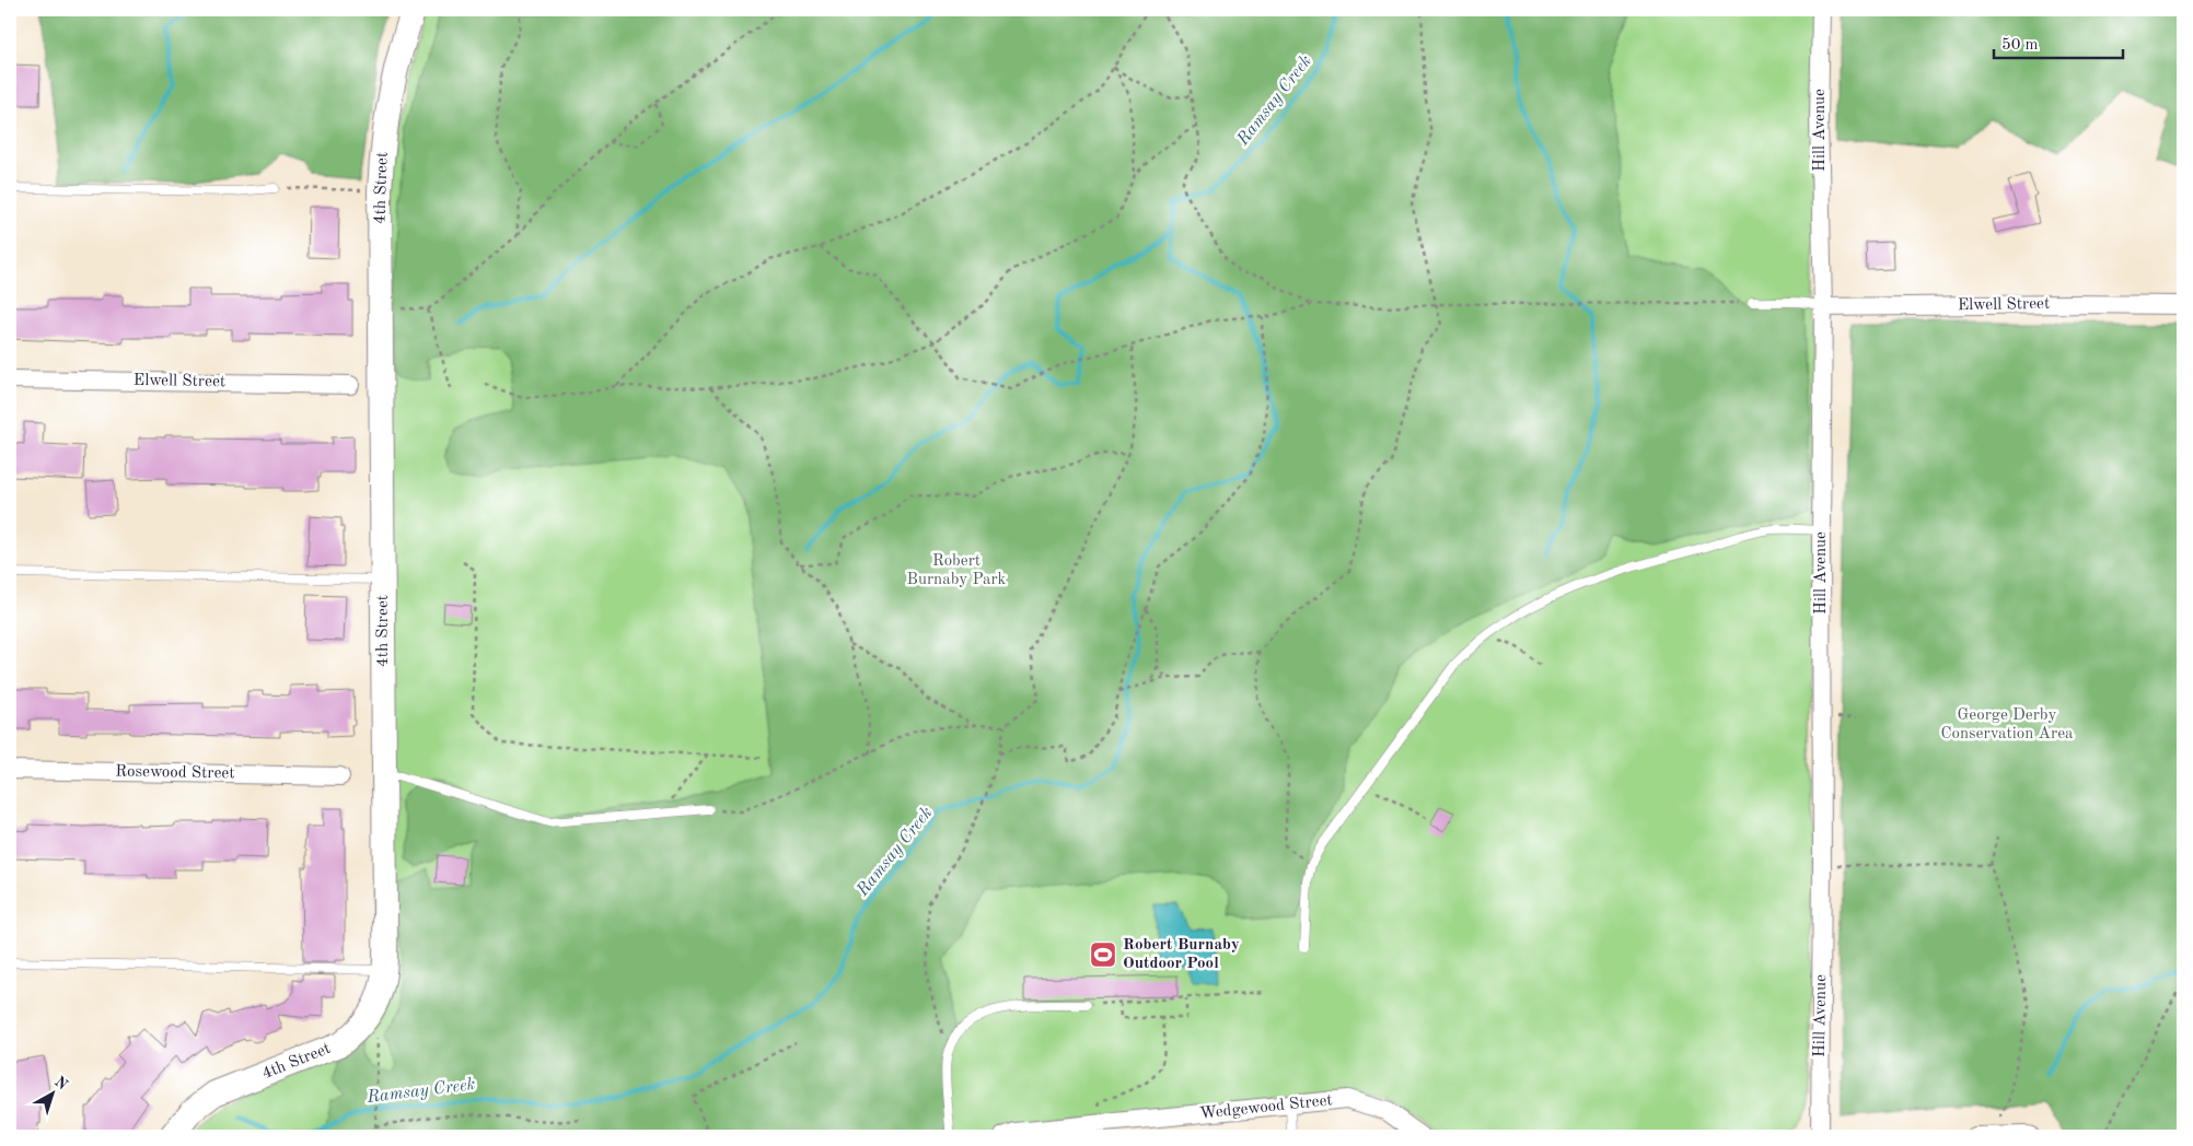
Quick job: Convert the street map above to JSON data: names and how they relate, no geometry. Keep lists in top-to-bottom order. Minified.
{"streets":{"street":["Hill Avenue","4th Street","Elwell Street","Rosewood Street","Wedgewood Street"]},"crossings":[["Hill Avenue","Elwell Street"]],"water":["Ramsay Creek"],"parks":["Robert Burnaby Park","George Derby Conservation Area"],"places":{"sports":["Robert Burnaby Outdoor Pool"]},"scale_bar":"50 m","north":"top right"}
